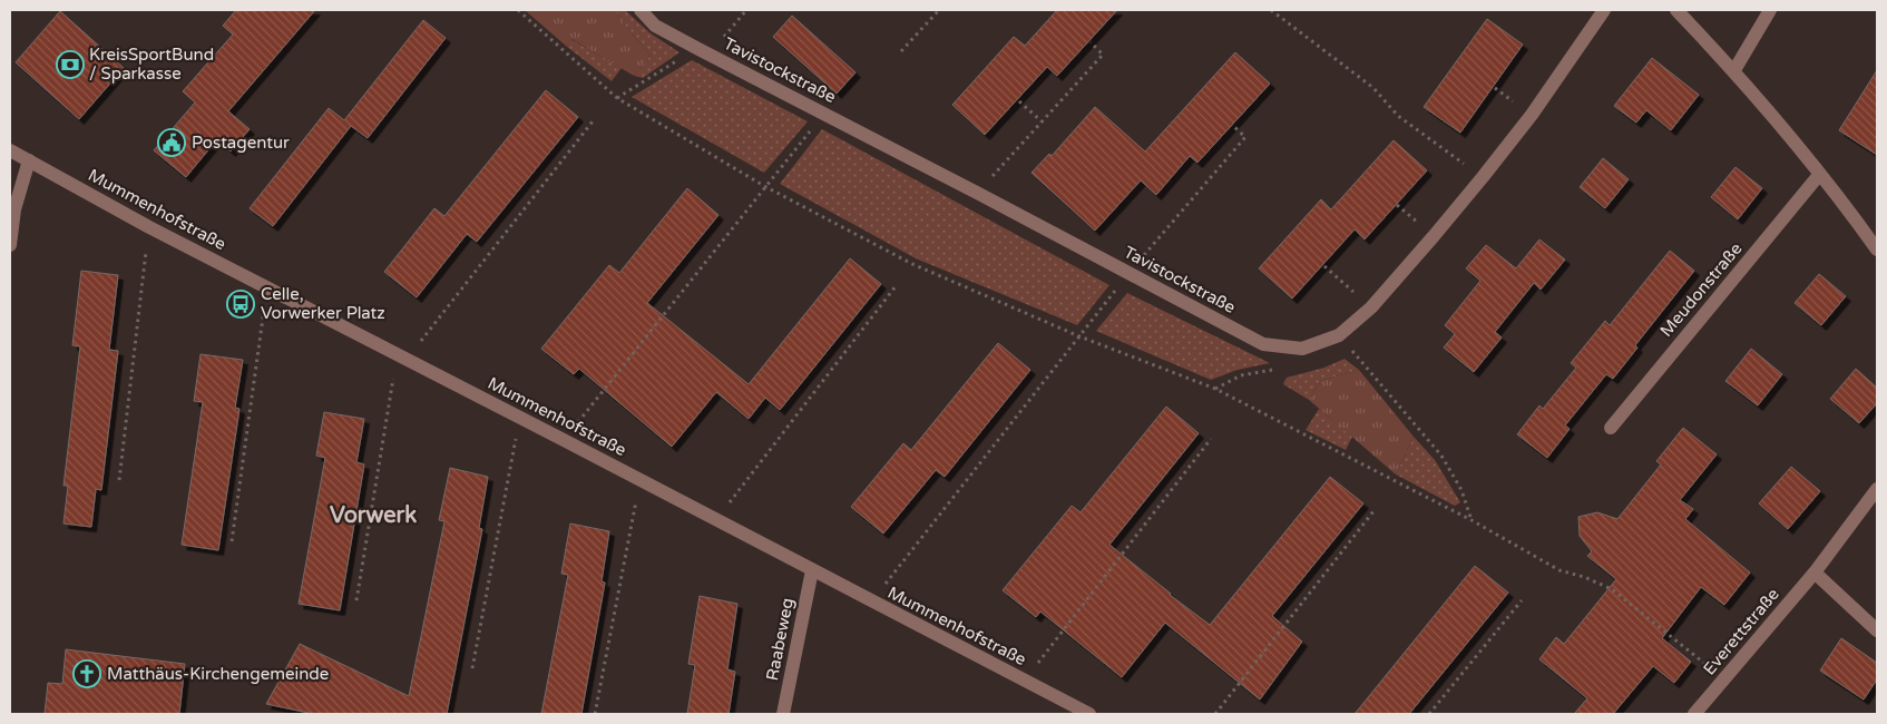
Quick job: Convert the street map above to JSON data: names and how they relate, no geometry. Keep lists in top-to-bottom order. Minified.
{"streets":{"street":["Tavistockstraße","Mummenhofstraße","Meudonstraße","Everettstraße","Raabeweg"]},"crossings":[["Mummenhofstraße","Raabeweg"]],"districts":["Vorwerk"],"places":{"bank":["KreisSportBund / Sparkasse"],"public building":["Postagentur"],"bus stop":["Celle, Vorwerker Platz"],"church":["Matthäus-Kirchengemeinde"]}}
